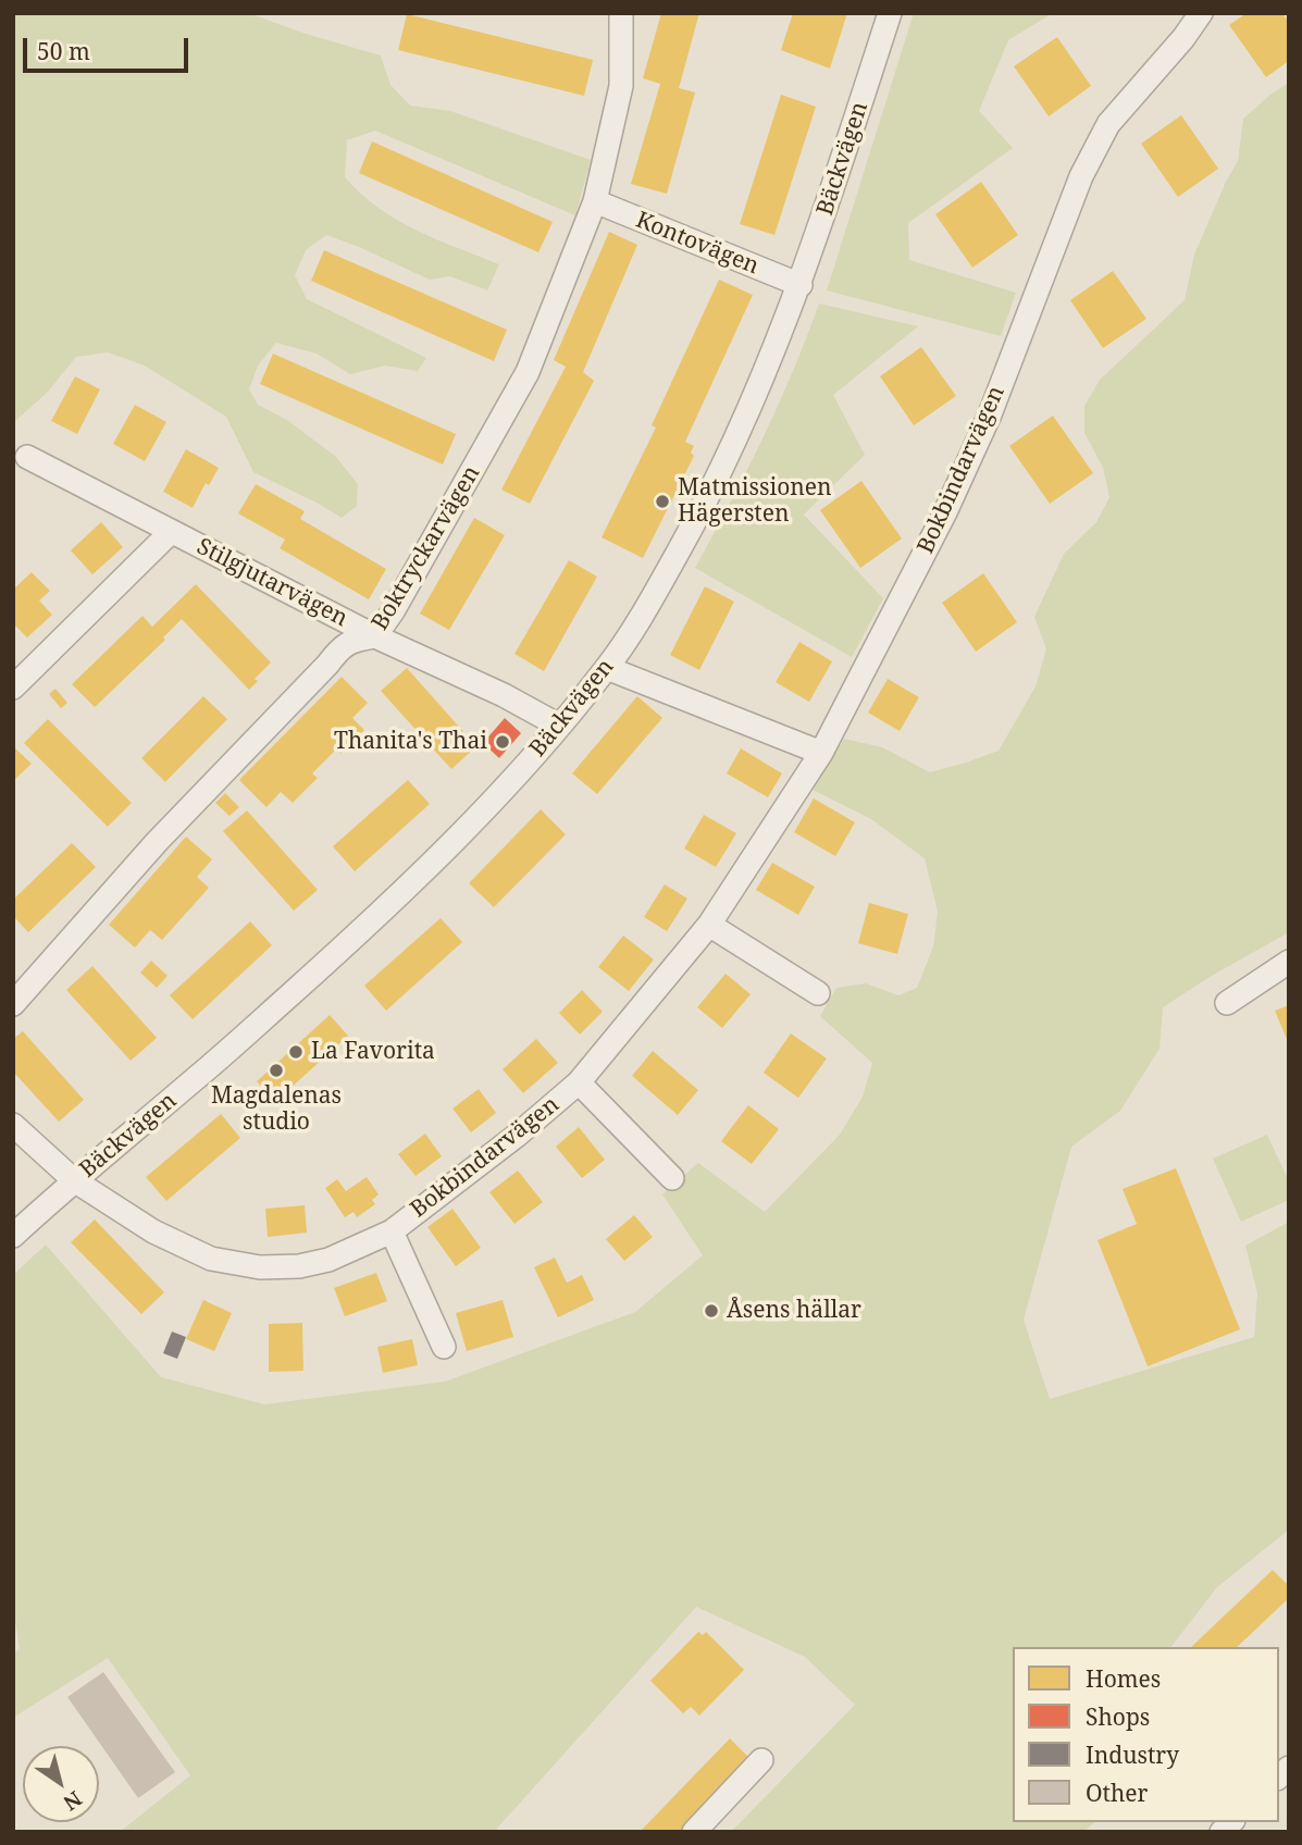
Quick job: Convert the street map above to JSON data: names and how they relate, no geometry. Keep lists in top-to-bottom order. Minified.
{"streets":{"street":["Bäckvägen","Kontovägen","Bokbindarvägen","Boktryckarvägen","Stilgjutarvägen"]},"crossings":[["Bäckvägen","Kontovägen"],["Bäckvägen","Bokbindarvägen"],["Bäckvägen","Stilgjutarvägen"],["Kontovägen","Boktryckarvägen"],["Boktryckarvägen","Stilgjutarvägen"]],"places":["Matmissionen Hägersten","Thanita's Thai","La Favorita","Magdalenas studio","Åsens hällar"],"legend":["Homes","Shops","Industry","Other"],"scale_bar":"50 m","north":"bottom right"}
